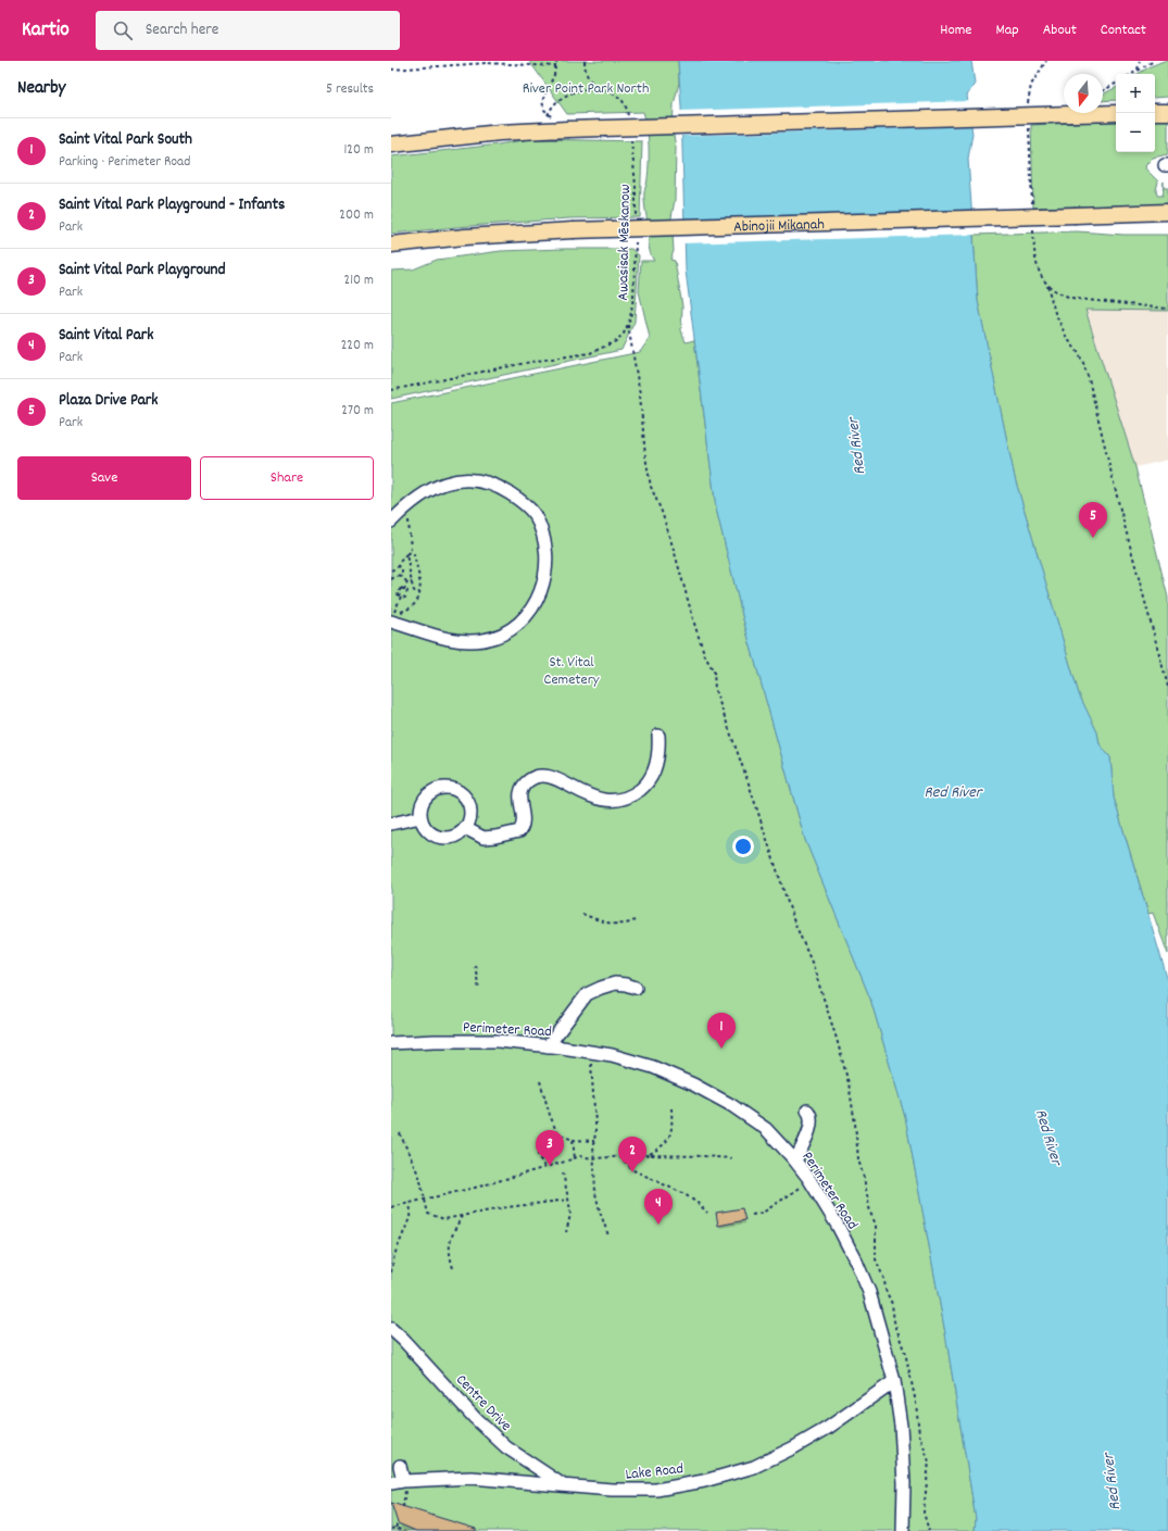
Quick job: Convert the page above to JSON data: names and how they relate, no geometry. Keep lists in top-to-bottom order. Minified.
{"streets":{"main road":["Abinojii Mikanah"],"street":["Perimeter Road","Centre Drive","Lake Road"],"path":["Awasisak Mēskanow"]},"crossings":[["Perimeter Road","Lake Road"],["Centre Drive","Lake Road"]],"water":["Red River"],"parks":["River Point Park North","St. Vital Cemetery"],"north":"bottom","page":{"header":"Kartio","search":"Search here","nav":["Home","Map","About","Contact"],"heading":["Nearby","5 results"],"map_buttons":["+","−"],"list":[{"mark":"1","name":"Saint Vital Park South","note":"Parking · Perimeter Road","value":"120 m"},{"mark":"2","name":"Saint Vital Park Playground - Infants","note":"Park","value":"200 m"},{"mark":"3","name":"Saint Vital Park Playground","note":"Park","value":"210 m"},{"mark":"4","name":"Saint Vital Park","note":"Park","value":"220 m"},{"mark":"5","name":"Plaza Drive Park","note":"Park","value":"270 m"}],"buttons":["Save","Share"],"pins":["5","1","3","2","4"]}}
